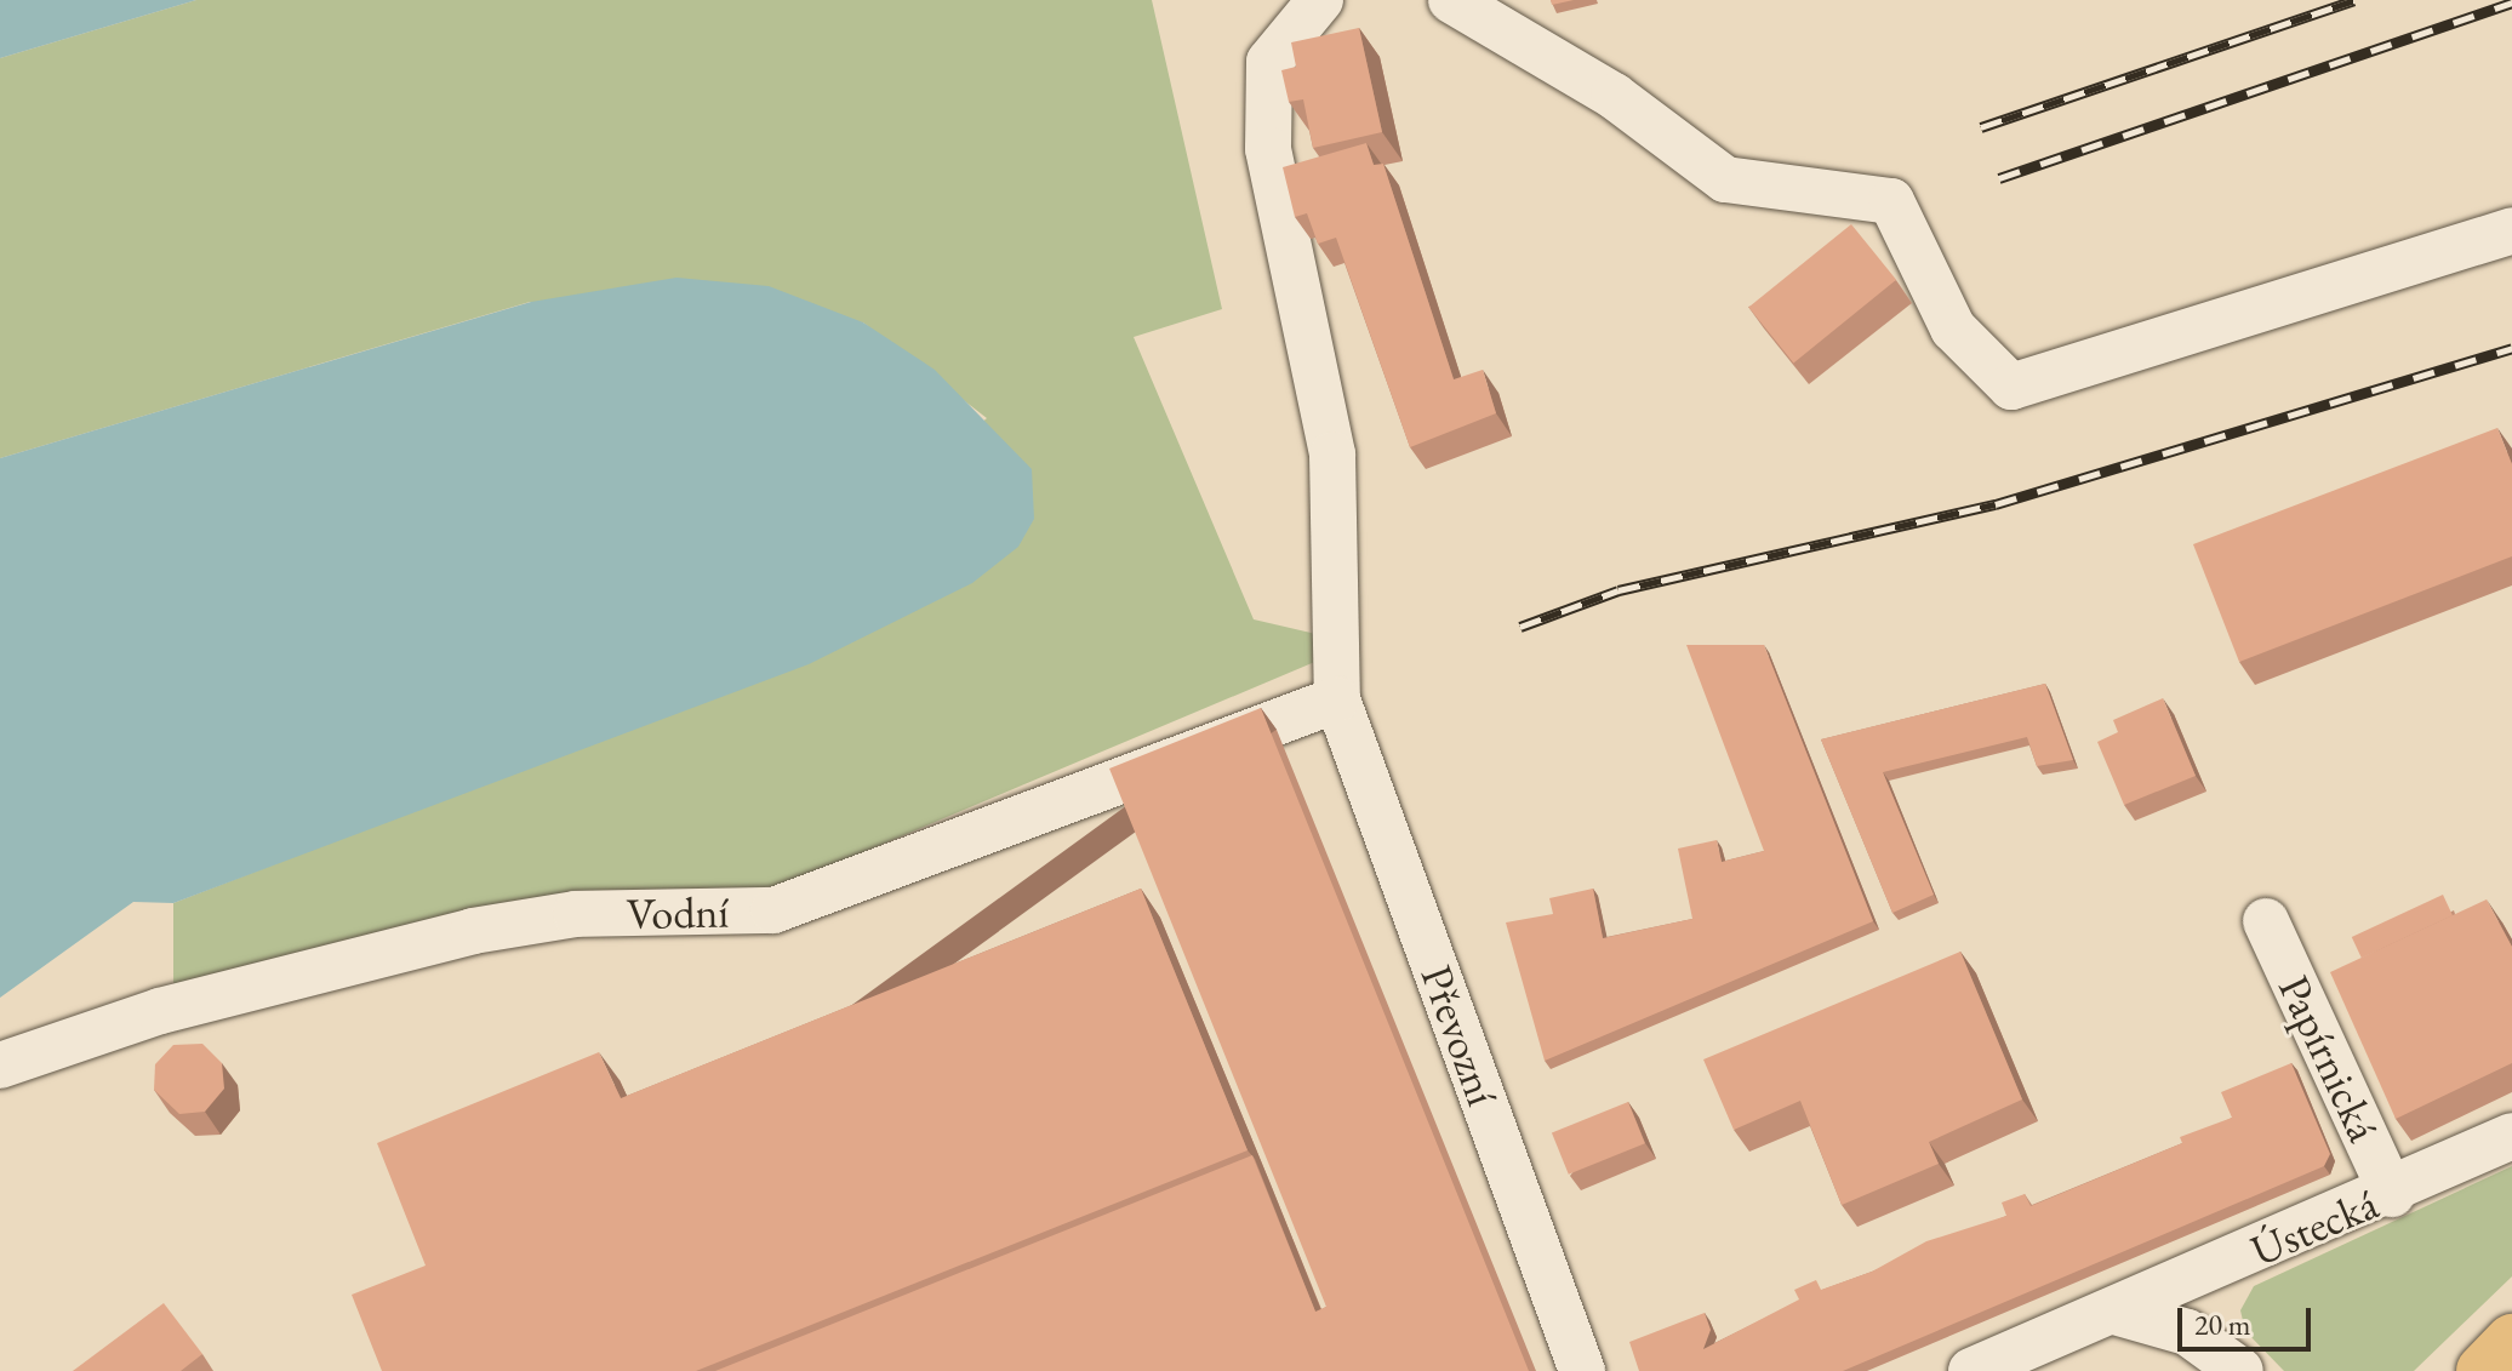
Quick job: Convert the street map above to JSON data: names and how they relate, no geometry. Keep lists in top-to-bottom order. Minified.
{"streets":{"street":["Vodní","Převozní","Papírnická","Ústecká"]},"crossings":[["Vodní","Převozní"],["Papírnická","Ústecká"]],"scale_bar":"20 m"}
